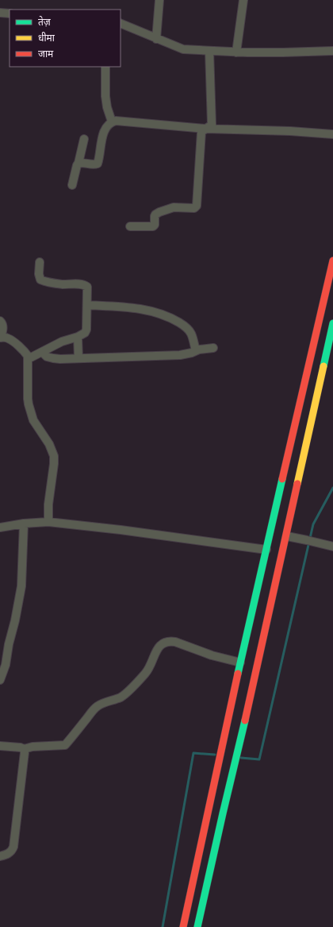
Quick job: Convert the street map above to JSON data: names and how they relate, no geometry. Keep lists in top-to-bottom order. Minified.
{"legend":["तेज़","धीमा","जाम"]}
